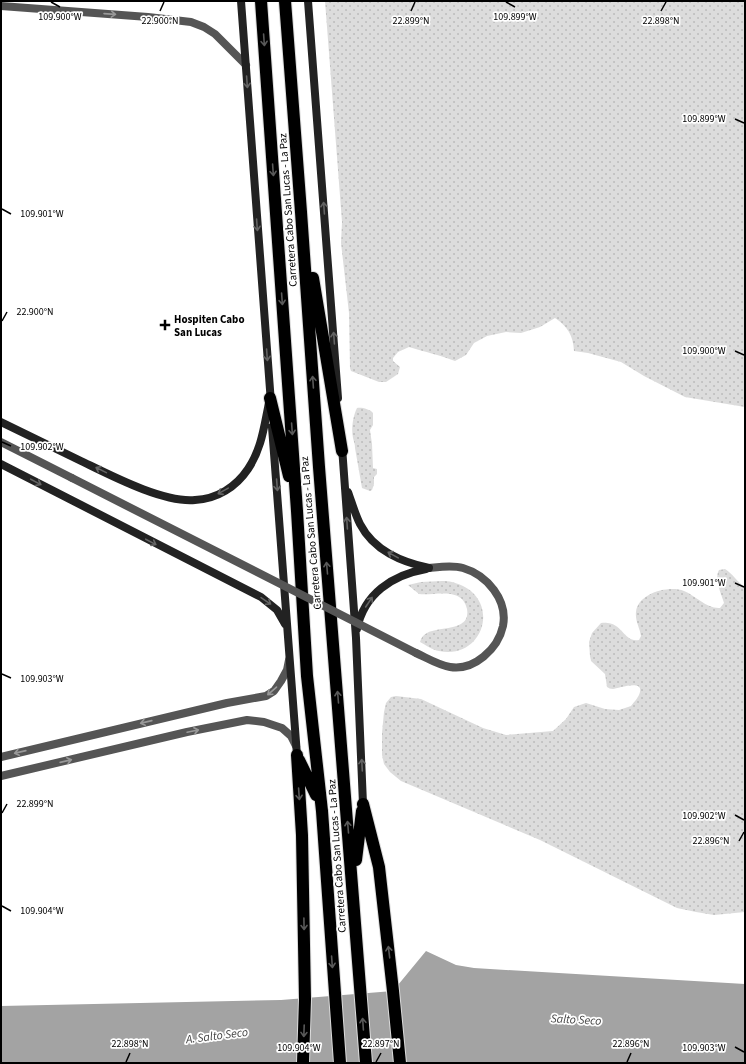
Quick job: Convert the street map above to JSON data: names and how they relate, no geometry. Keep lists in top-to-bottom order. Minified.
{"streets":{"highway":["Carretera Cabo San Lucas - La Paz"]},"water":["Salto Seco","A. Salto Seco"],"places":{"health":["Hospiten Cabo San Lucas"]},"coordinates":["109.900°W","109.899°W","22.900°N","22.899°N","22.898°N","109.901°W","109.902°W","109.903°W","22.896°N","109.904°W","22.897°N"]}
